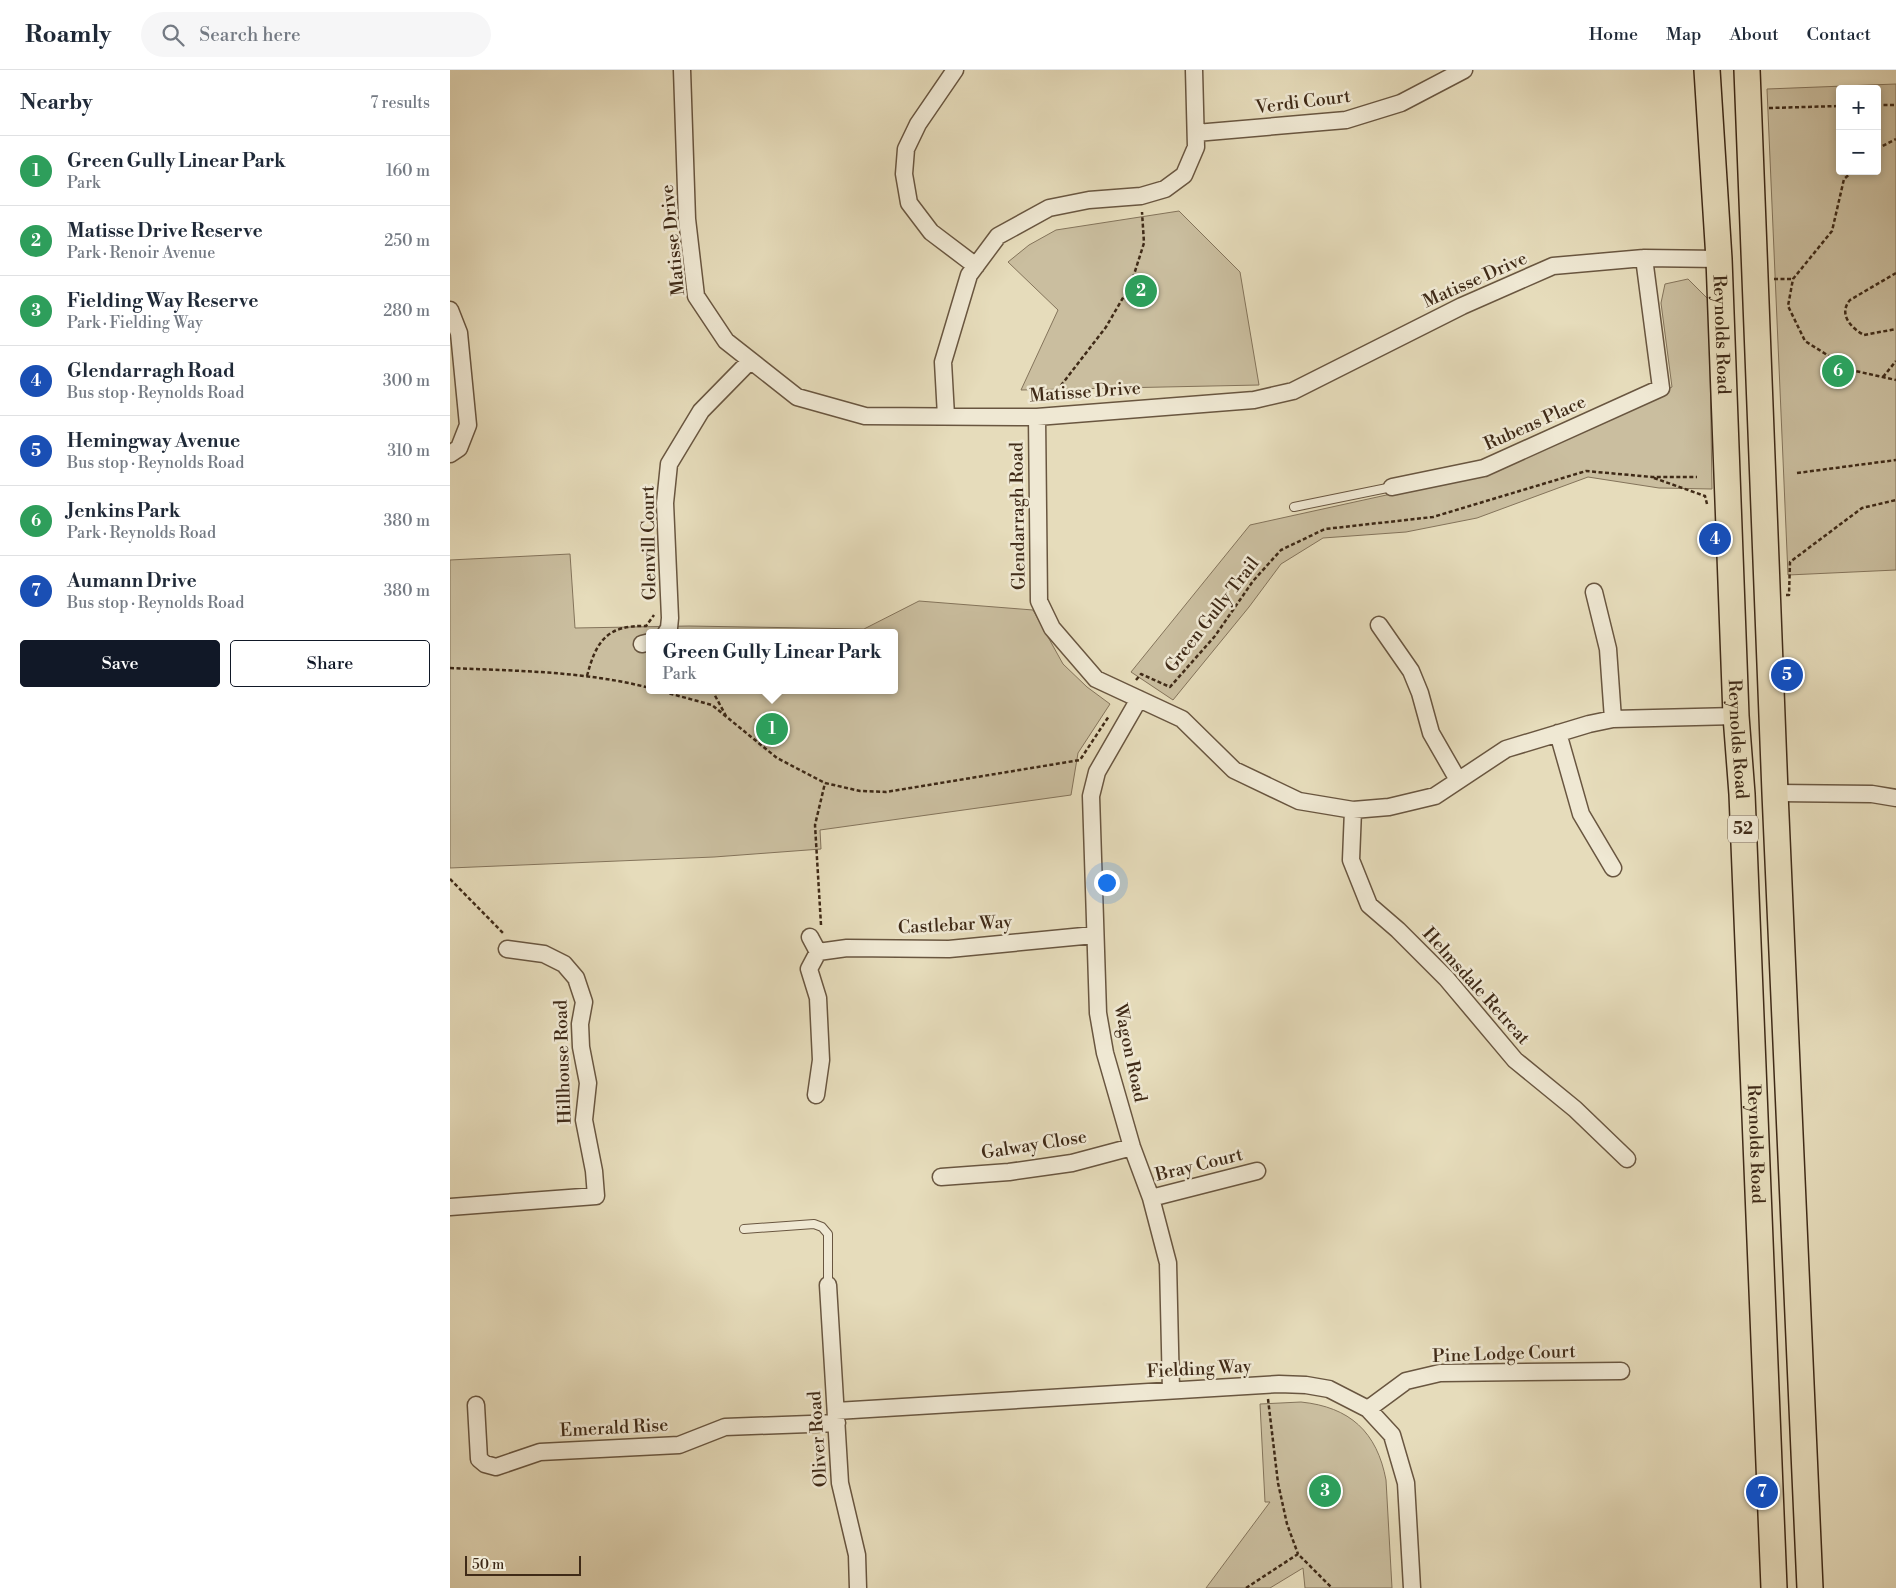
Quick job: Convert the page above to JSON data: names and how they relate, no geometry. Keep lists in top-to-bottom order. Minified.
{"streets":{"main road":["Reynolds Road","52"],"street":["Verdi Court","Matisse Drive","Rubens Place","Glendarragh Road","Glenvill Court","Castlebar Way","Helmsdale Retreat","Wagon Road","Hillhouse Road","Galway Close","Bray Court","Pine Lodge Court","Fielding Way","Emerald Rise","Oliver Road"],"path":["Green Gully Trail"]},"crossings":[["Matisse Drive","Reynolds Road"],["Matisse Drive","Rubens Place"],["Matisse Drive","Glendarragh Road"],["Matisse Drive","Glenvill Court"],["Reynolds Road","Glendarragh Road"],["Glendarragh Road","Green Gully Trail"],["Glendarragh Road","Helmsdale Retreat"],["Glendarragh Road","Wagon Road"],["Green Gully Trail","Wagon Road"],["Castlebar Way","Wagon Road"],["Wagon Road","Galway Close"],["Wagon Road","Bray Court"],["Wagon Road","Fielding Way"],["Pine Lodge Court","Fielding Way"],["Fielding Way","Emerald Rise"],["Fielding Way","Oliver Road"],["Emerald Rise","Oliver Road"]],"scale_bar":"50 m","page":{"header":"Roamly","search":"Search here","nav":["Home","Map","About","Contact"],"heading":["Nearby","7 results"],"map_buttons":["+","−"],"list":[{"mark":"1","name":"Green Gully Linear Park","note":"Park","value":"160 m"},{"mark":"2","name":"Matisse Drive Reserve","note":"Park · Renoir Avenue","value":"250 m"},{"mark":"3","name":"Fielding Way Reserve","note":"Park · Fielding Way","value":"280 m"},{"mark":"4","name":"Glendarragh Road","note":"Bus stop · Reynolds Road","value":"300 m"},{"mark":"5","name":"Hemingway Avenue","note":"Bus stop · Reynolds Road","value":"310 m"},{"mark":"6","name":"Jenkins Park","note":"Park · Reynolds Road","value":"380 m"},{"mark":"7","name":"Aumann Drive","note":"Bus stop · Reynolds Road","value":"380 m"}],"pins":["2","6","4","5","1","3","7"],"buttons":["Save","Share"],"popup":["Green Gully Linear Park","Park"],"scale":"50 m"}}
